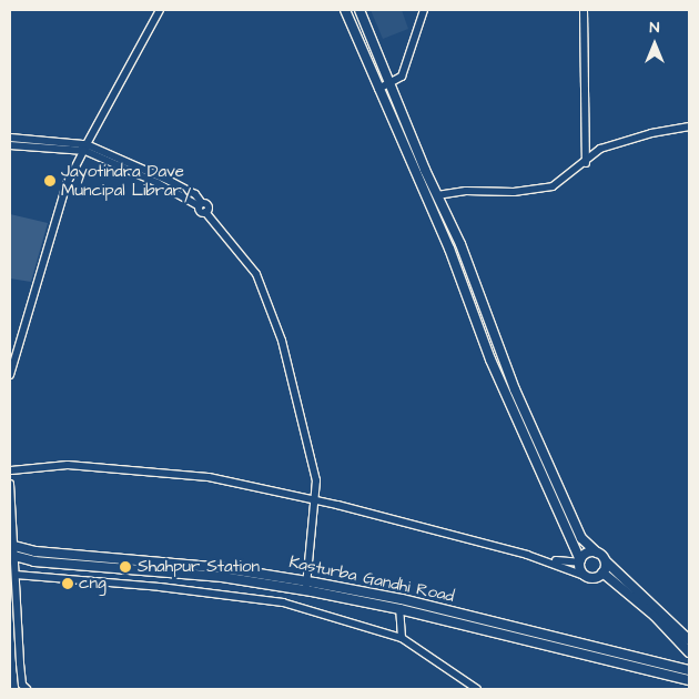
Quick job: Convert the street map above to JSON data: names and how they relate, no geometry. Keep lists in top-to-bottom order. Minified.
{"streets":{"main road":["Kasturba Gandhi Road"]},"places":["Jayotindra Dave Muncipal Library","Shahpur Station","cng"],"north":"top"}
